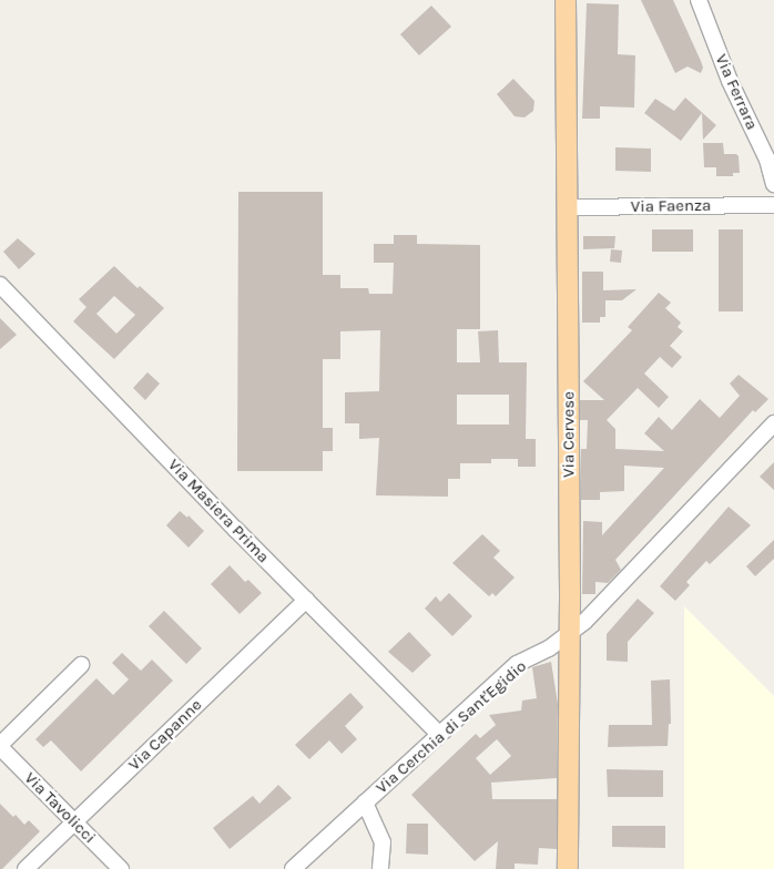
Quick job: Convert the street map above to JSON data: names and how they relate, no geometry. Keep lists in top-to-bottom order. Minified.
{"streets":{"main road":["Via Cervese"],"street":["Via Ferrara","Via Faenza","Via Masiera Prima","Via Cerchia di Sant'Egidio","Via Capanne","Via Tavolicci"]},"crossings":[["Via Faenza","Via Cervese"],["Via Cervese","Via Cerchia di Sant'Egidio"],["Via Masiera Prima","Via Cerchia di Sant'Egidio"],["Via Masiera Prima","Via Capanne"],["Via Capanne","Via Tavolicci"]]}
